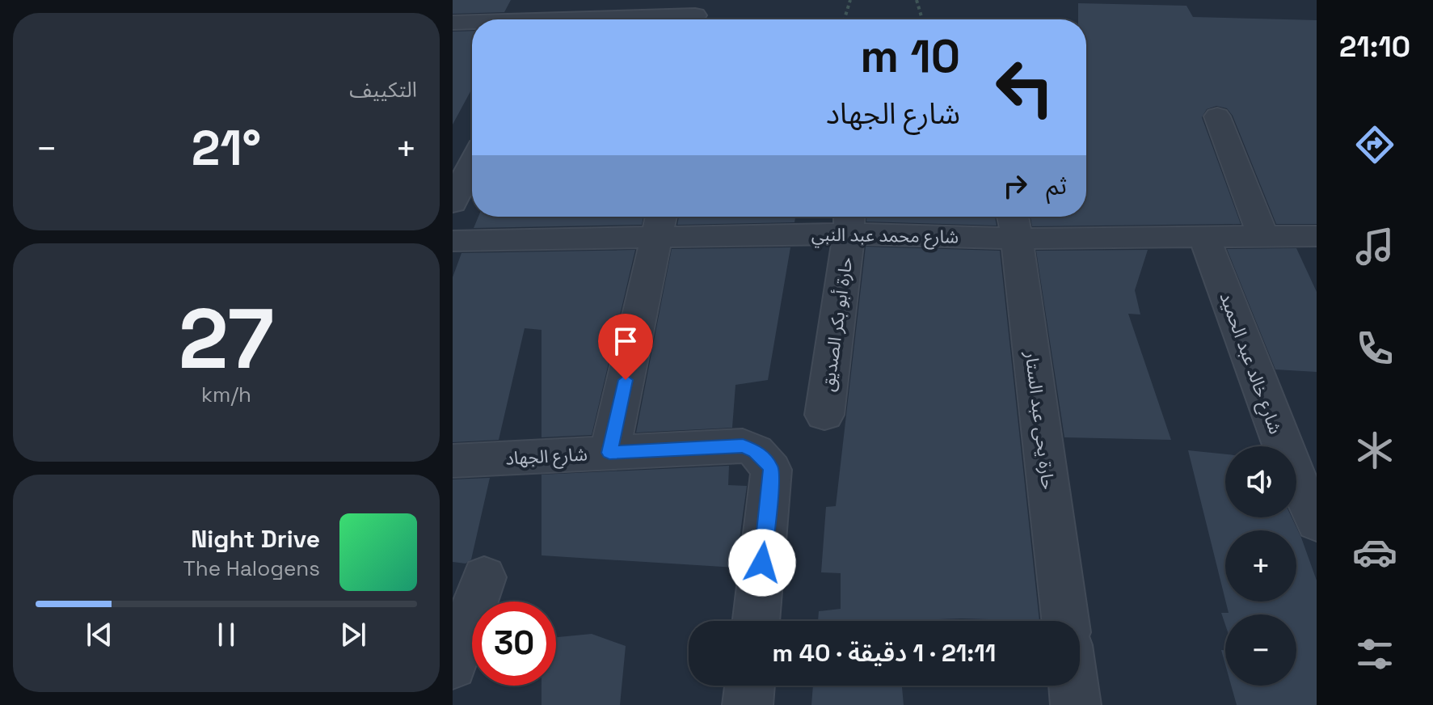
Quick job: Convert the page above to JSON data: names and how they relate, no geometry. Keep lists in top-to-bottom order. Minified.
{"streets":{"street":["شارع محمد عبد النبي","حارة أبو بكر الصديق","شارع خالد عبد الحميد","حارة يحى عبد الستار","شارع الجهاد"]},"crossings":[["شارع محمد عبد النبي","حارة أبو بكر الصديق"],["شارع محمد عبد النبي","شارع خالد عبد الحميد"],["شارع محمد عبد النبي","حارة يحى عبد الستار"]],"page":{"tabs":"21:10","tile":["التكييف",["27","km/h"]],"turn":["10 m","شارع الجهاد"],"heat":["−","21°","+"],"then":"ثم","map_buttons":["+","−"],"song":["Night Drive","The Halogens"],"limit":"30","trip":"21:11 · 1 دقيقة · 40 m"}}
